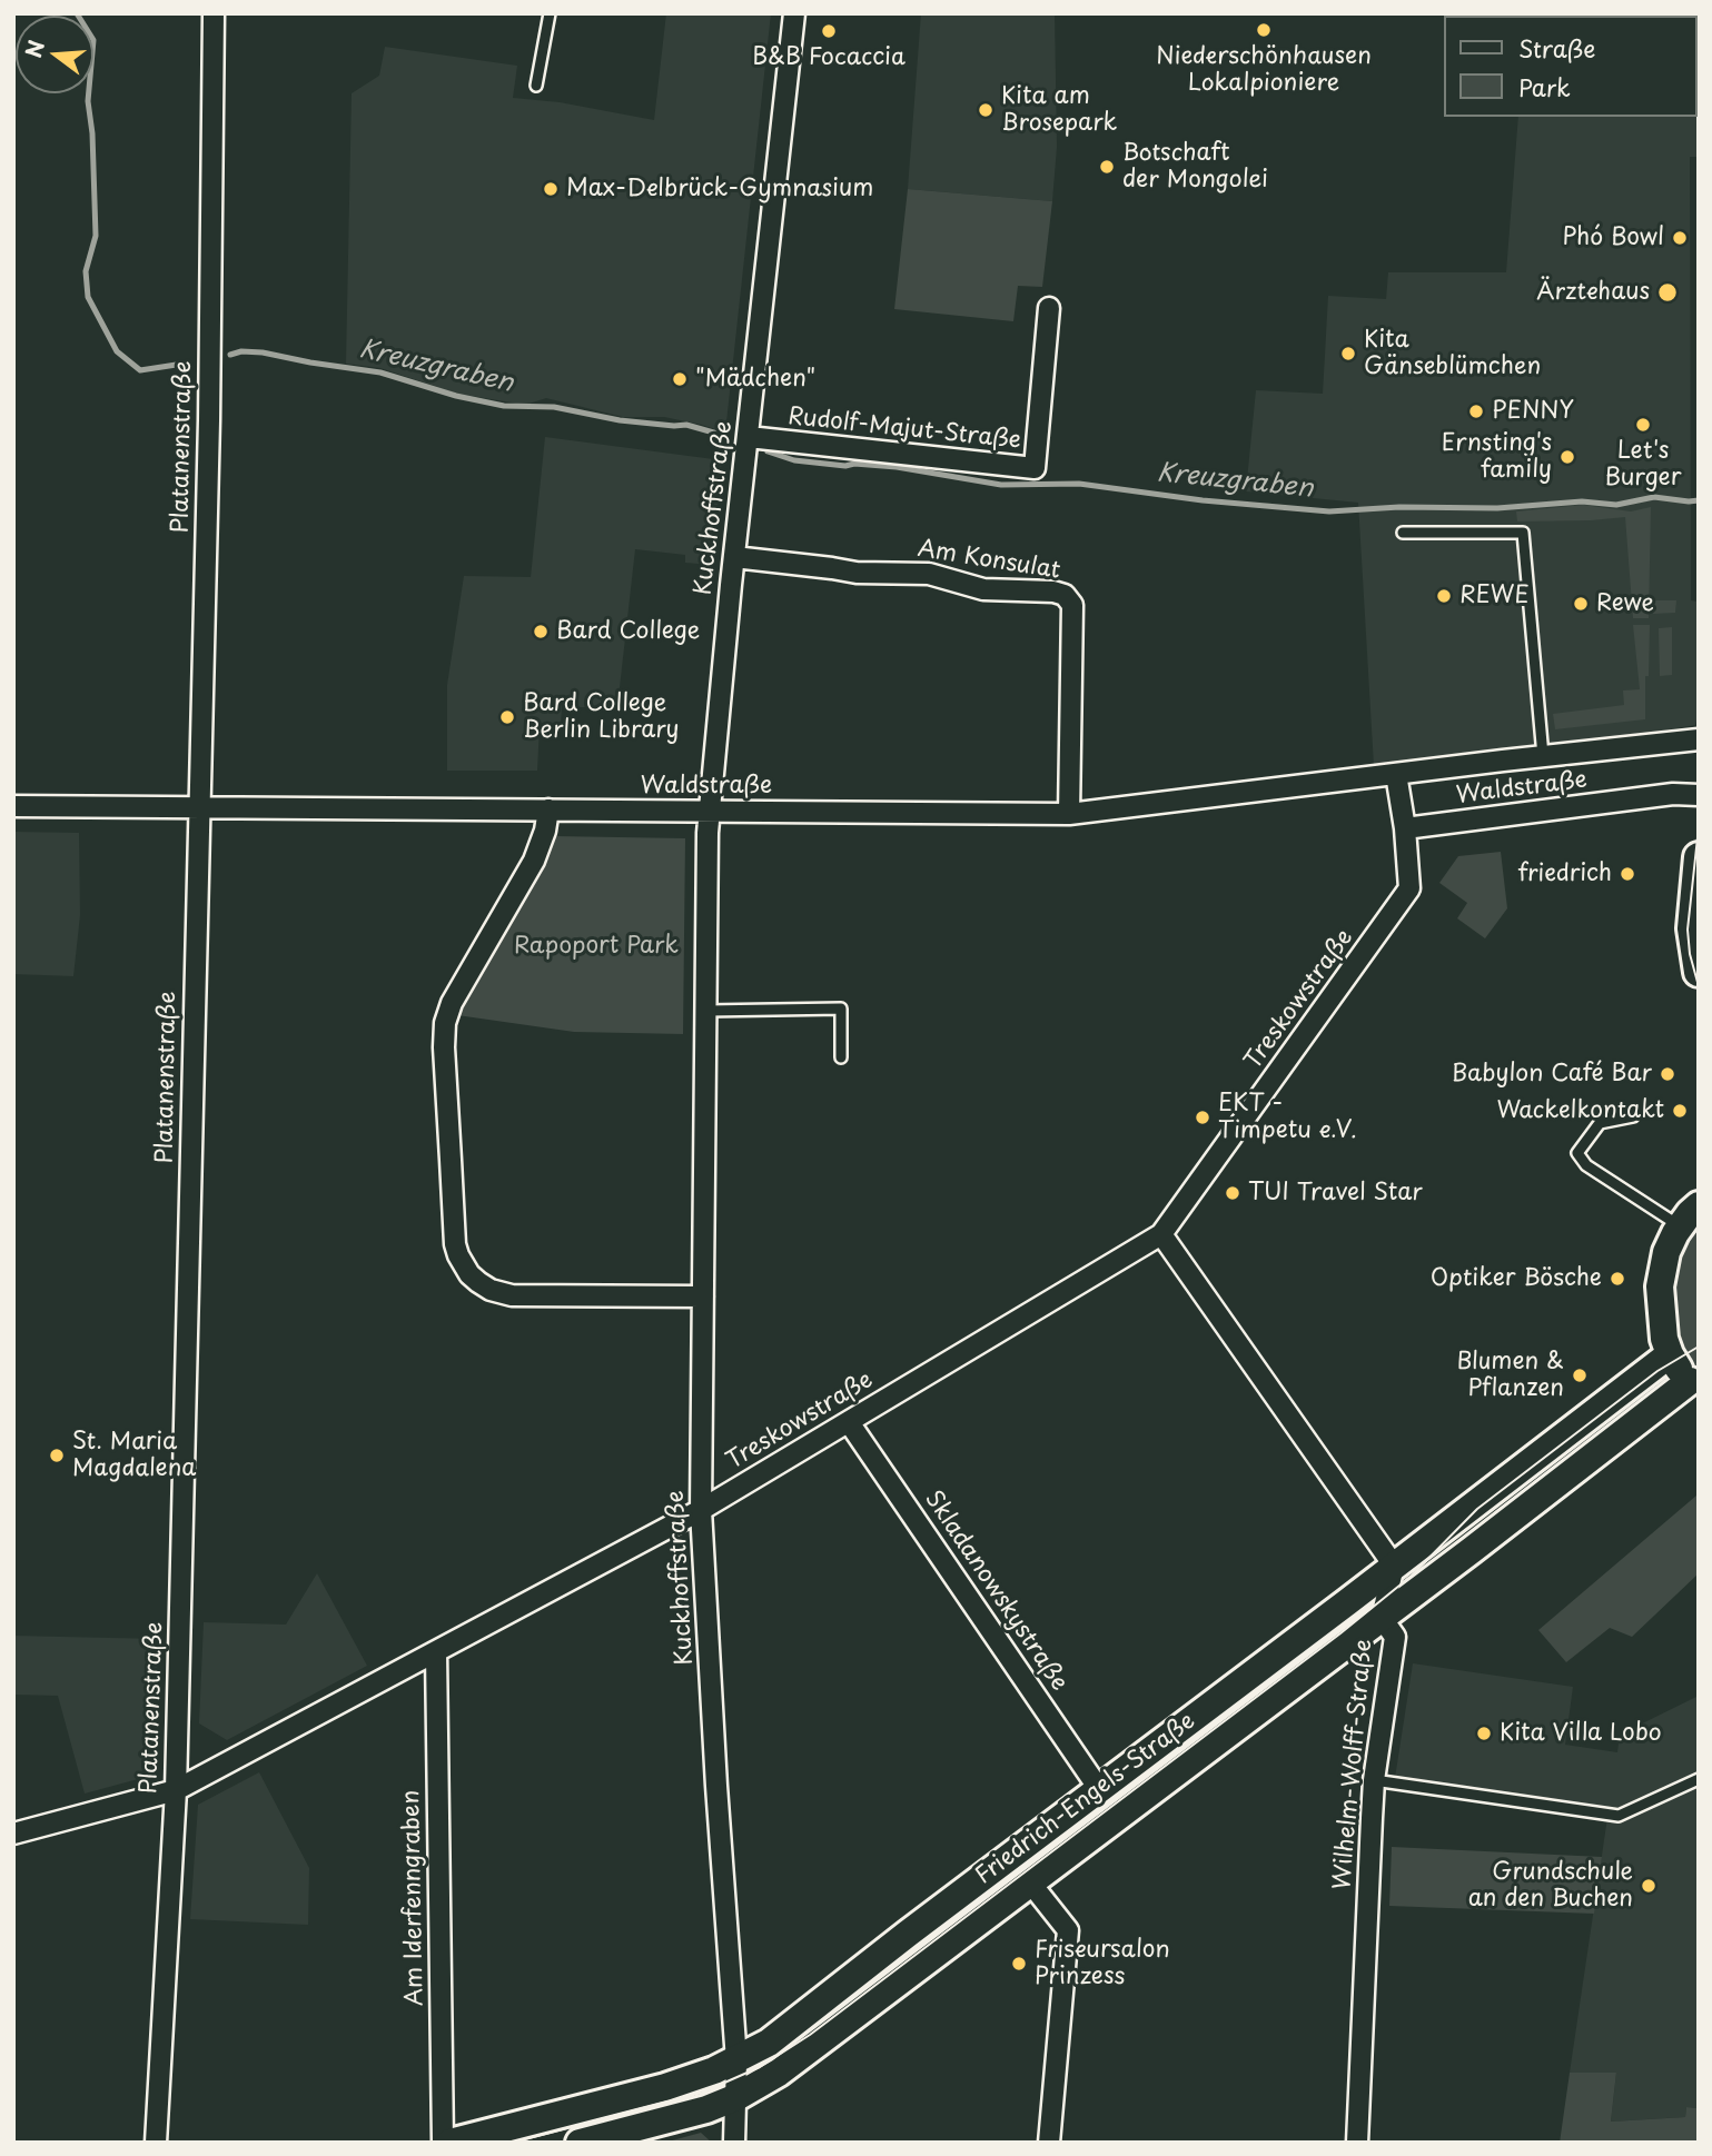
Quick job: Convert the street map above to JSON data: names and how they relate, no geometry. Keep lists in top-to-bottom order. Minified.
{"streets":{"main road":["Friedrich-Engels-Straße"],"street":["Rudolf-Majut-Straße","Platanenstraße","Kuckhoffstraße","Am Konsulat","Waldstraße","Treskowstraße","Skladanowskystraße","Wilhelm-Wolff-Straße","Am Iderfenngraben"]},"crossings":[["Rudolf-Majut-Straße","Kuckhoffstraße"],["Platanenstraße","Waldstraße"],["Platanenstraße","Treskowstraße"],["Kuckhoffstraße","Am Konsulat"],["Kuckhoffstraße","Waldstraße"],["Kuckhoffstraße","Treskowstraße"],["Kuckhoffstraße","Friedrich-Engels-Straße"],["Am Konsulat","Waldstraße"],["Waldstraße","Treskowstraße"],["Treskowstraße","Skladanowskystraße"],["Treskowstraße","Am Iderfenngraben"],["Skladanowskystraße","Friedrich-Engels-Straße"],["Wilhelm-Wolff-Straße","Friedrich-Engels-Straße"]],"water":["Kreuzgraben"],"parks":["Rapoport Park"],"places":["Niederschönhausen Lokalpioniere","B&B Focaccia","Kita am Brosepark","Botschaft der Mongolei","Max-Delbrück-Gymnasium","Phó Bowl","Ärztehaus","Kita Gänseblümchen","\"Mädchen\"","PENNY","Let's Burger","Ernsting's family","REWE","Rewe","Bard College","Bard College Berlin Library","friedrich","Babylon Café Bar","Wackelkontakt","EKT - Timpetu e.V.","TUI Travel Star","Optiker Bösche","Blumen & Pflanzen","St. Maria Magdalena","Kita Villa Lobo","Grundschule an den Buchen","Friseursalon Prinzess"],"legend":["Straße","Park"],"north":"left"}
